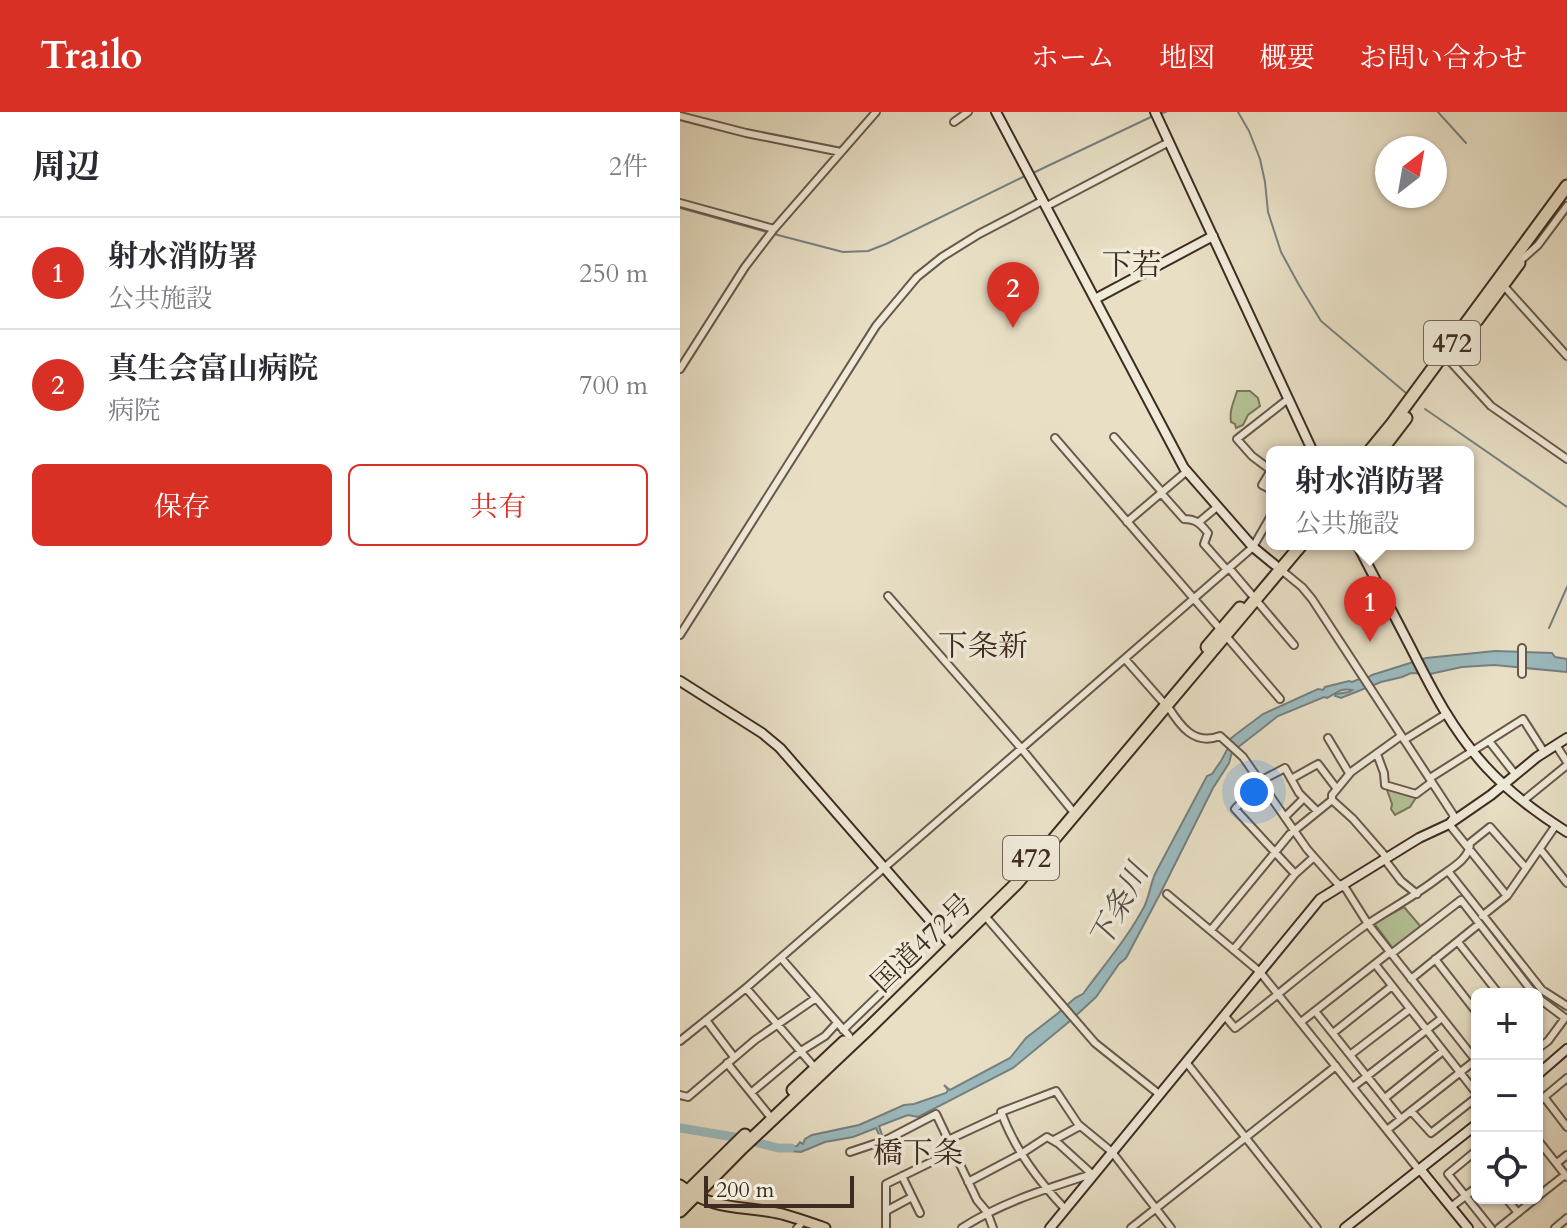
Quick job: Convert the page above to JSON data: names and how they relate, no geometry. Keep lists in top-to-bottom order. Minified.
{"streets":{"highway":["472","国道472号"]},"districts":["下若","下条新","橋下条"],"water":["下条川"],"scale_bar":"200 m","north":"top right","page":{"header":"Trailo","nav":["ホーム","地図","概要","お問い合わせ"],"heading":["周辺","2件"],"list":[{"mark":"1","name":"射水消防署","note":"公共施設","value":"250 m"},{"mark":"2","name":"真生会富山病院","note":"病院","value":"700 m"}],"pins":["2","1"],"buttons":["保存","共有"],"popup":["射水消防署","公共施設"],"map_buttons":["+","−"],"scale":"200 m"}}
